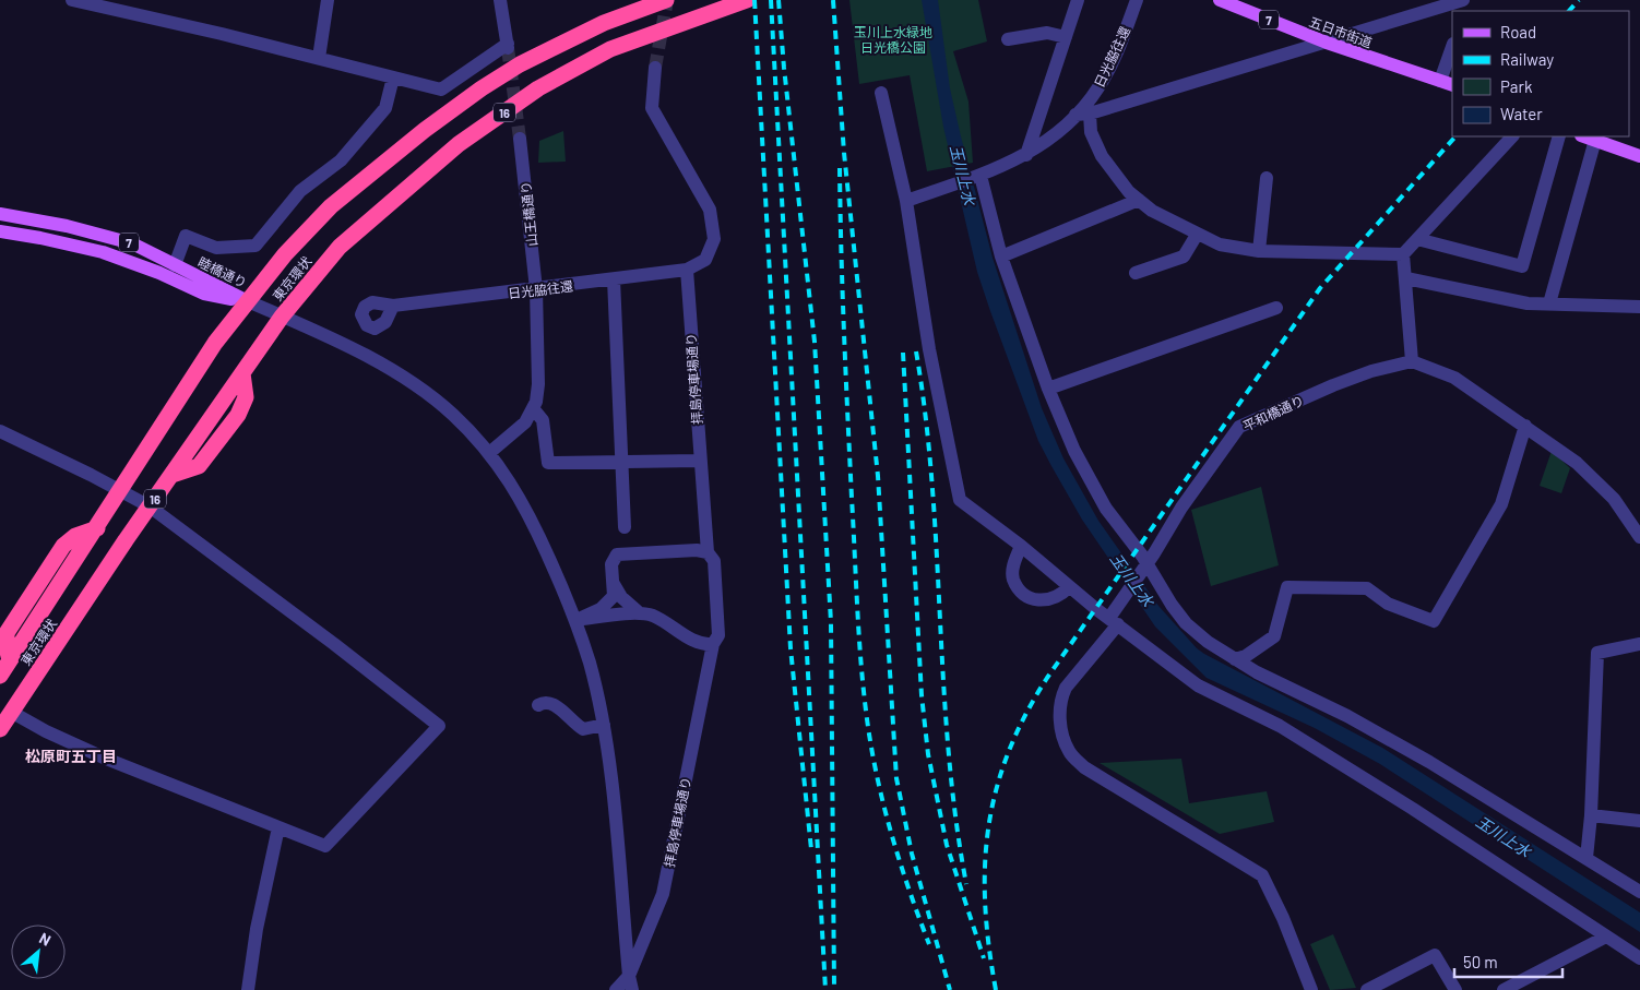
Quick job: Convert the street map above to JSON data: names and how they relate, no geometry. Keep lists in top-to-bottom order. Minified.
{"streets":{"highway":["16","東京環状"],"main road":["7","五日市街道","睦橋通り"],"street":["日光脇往還","山王橋通り","拝島停車場通り","平和橋通り"]},"crossings":[["日光脇往還","山王橋通り"],["日光脇往還","拝島停車場通り"],["睦橋通り","東京環状"]],"districts":["松原町五丁目"],"water":["玉川上水"],"parks":["玉川上水緑地 日光橋公園"],"legend":["Road","Railway","Park","Water"],"scale_bar":"50 m","north":"top right"}
